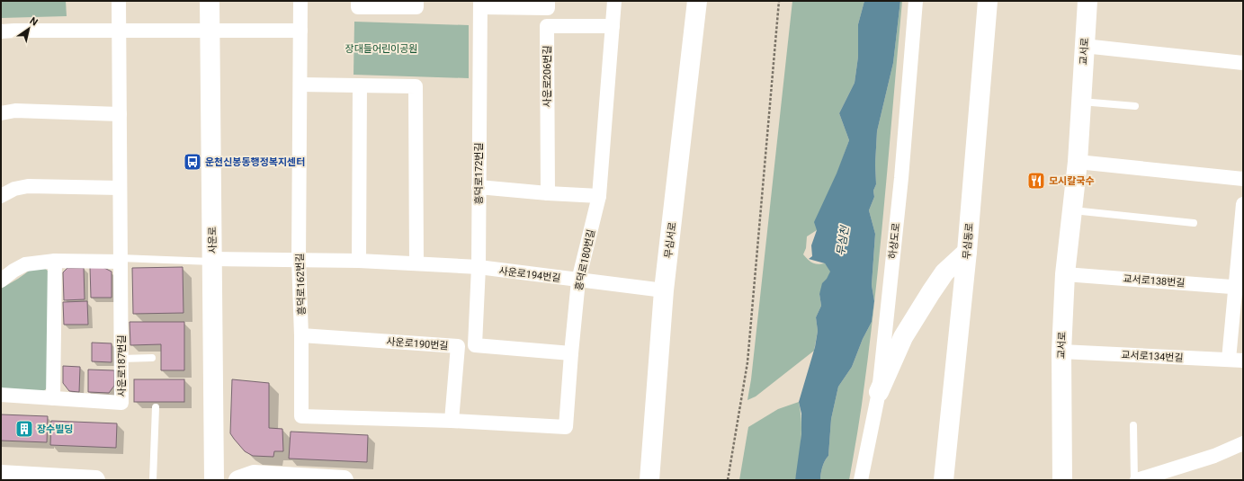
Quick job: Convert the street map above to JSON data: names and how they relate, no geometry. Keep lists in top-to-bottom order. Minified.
{"streets":{"street":["교서로","사운로206번길","흥덕로172번길","사운로","무심서로","하상도로","무심동로","흥덕로180번길","사운로194번길","교서로138번길","흥덕로162번길","사운로190번길","교서로134번길","사운로187번길"]},"crossings":[["교서로","교서로138번길"],["교서로","교서로134번길"],["사운로206번길","흥덕로180번길"],["흥덕로172번길","흥덕로180번길"],["흥덕로172번길","사운로194번길"],["사운로","사운로194번길"],["무심서로","사운로194번길"],["흥덕로180번길","사운로194번길"],["흥덕로180번길","흥덕로162번길"],["흥덕로180번길","사운로190번길"],["사운로194번길","흥덕로162번길"],["흥덕로162번길","사운로190번길"]],"water":["무심천"],"parks":["장대들어린이공원"],"places":{"bus stop":["운천신봉동행정복지센터"],"restaurant":["모시칼국수"],"building":["장수빌딩"]},"north":"top right"}
